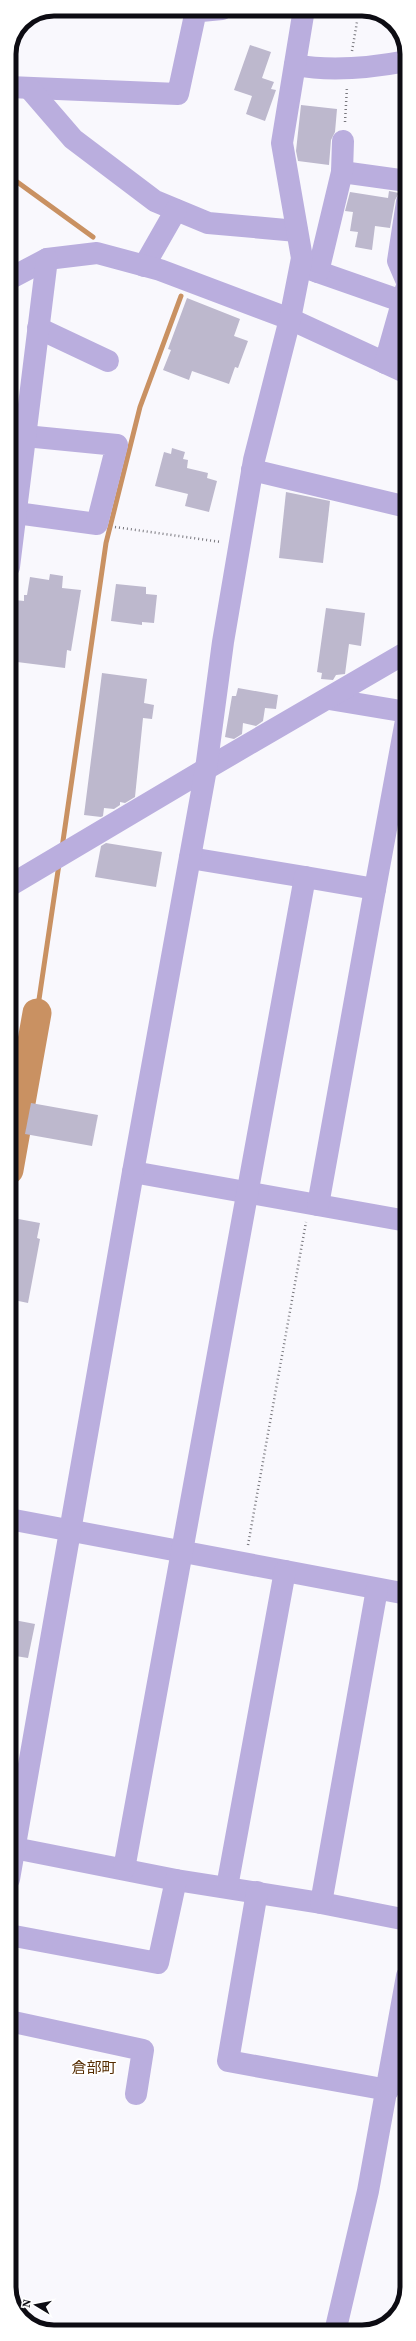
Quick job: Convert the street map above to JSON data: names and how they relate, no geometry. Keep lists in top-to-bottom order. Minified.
{"districts":["倉部町"],"north":"left"}
